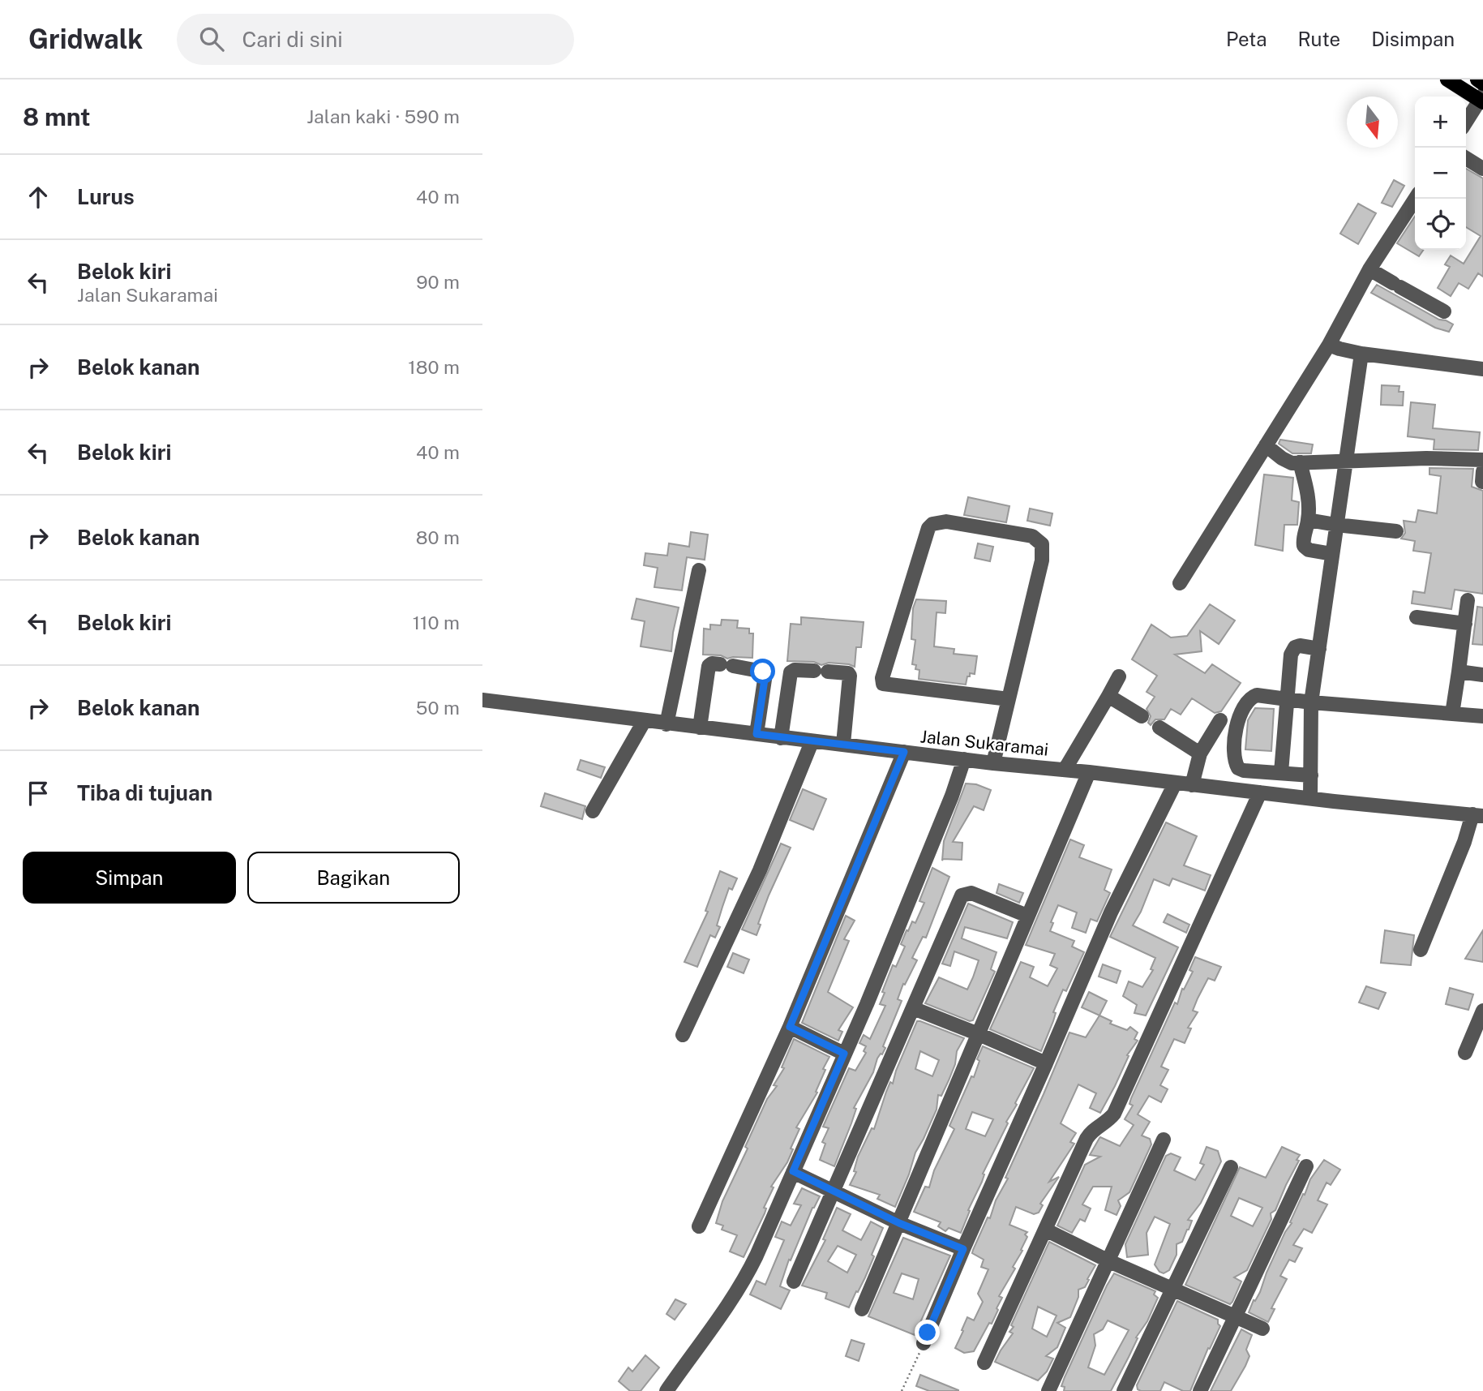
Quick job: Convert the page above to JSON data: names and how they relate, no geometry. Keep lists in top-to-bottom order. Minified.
{"streets":{"street":["Jalan Sukaramai"]},"north":"bottom","page":{"header":"Gridwalk","search":"Cari di sini","nav":["Peta","Rute","Disimpan"],"heading":["8 mnt","Jalan kaki · 590 m"],"map_buttons":["+","−"],"list":[["Lurus","40 m"],["Belok kiri","Jalan Sukaramai","90 m"],["Belok kanan","180 m"],["Belok kiri","40 m"],["Belok kanan","80 m"],["Belok kiri","110 m"],["Belok kanan","50 m"],"Tiba di tujuan"],"buttons":["Simpan","Bagikan"]}}
